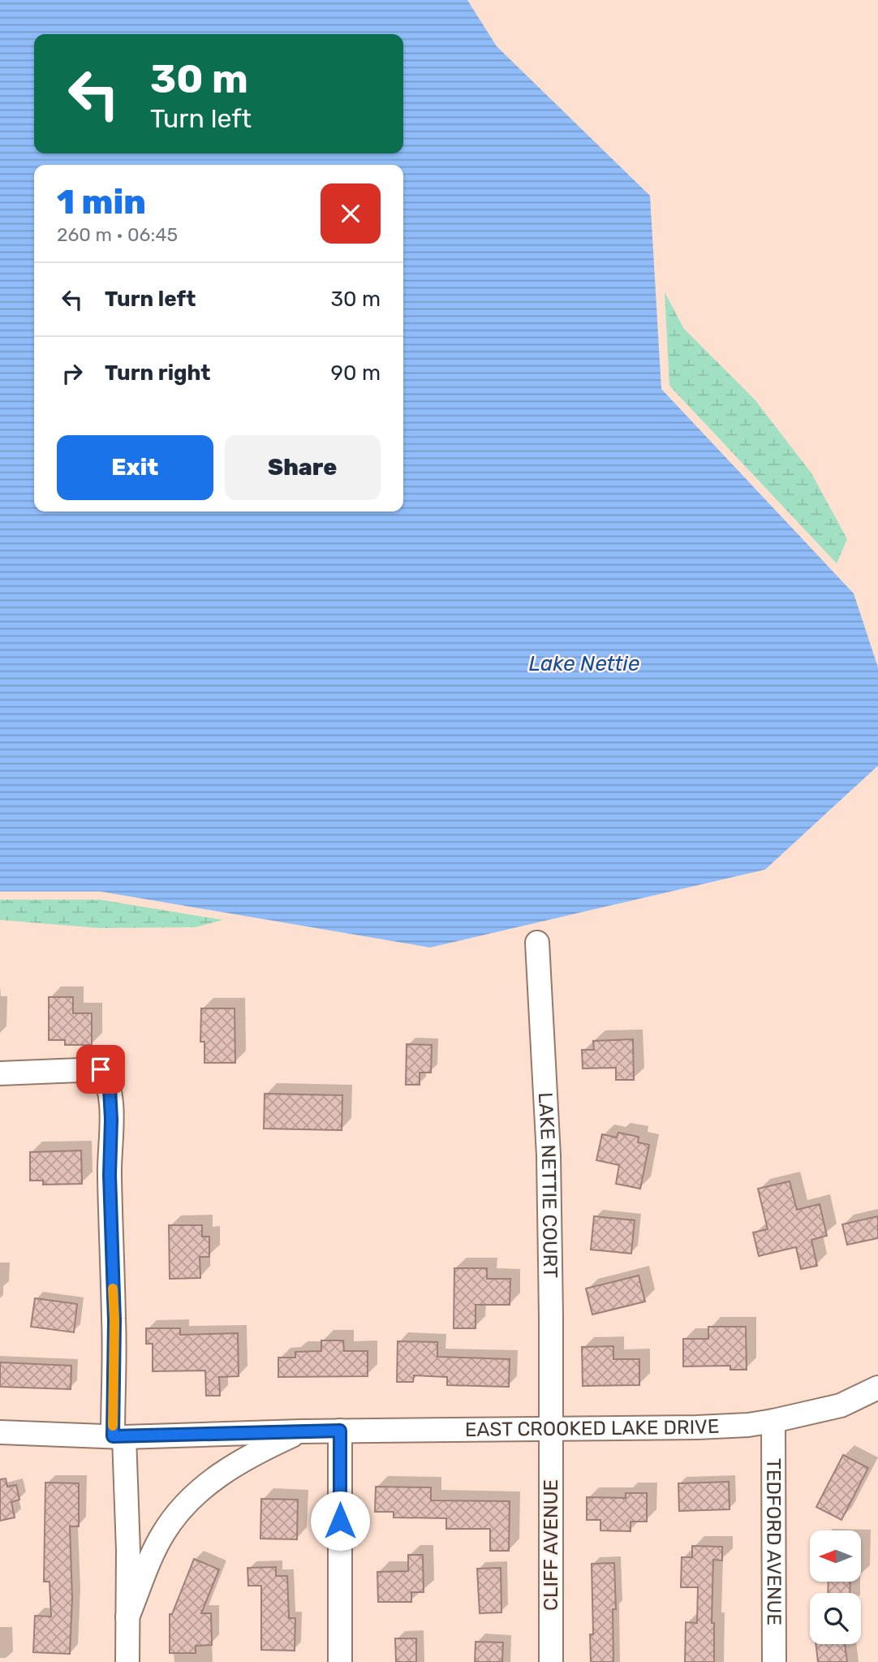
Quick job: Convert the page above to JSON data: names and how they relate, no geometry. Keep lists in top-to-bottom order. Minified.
{"streets":{"street":["LAKE NETTIE COURT","EAST CROOKED LAKE DRIVE","TEDFORD AVENUE","CLIFF AVENUE"]},"crossings":[["LAKE NETTIE COURT","EAST CROOKED LAKE DRIVE"],["LAKE NETTIE COURT","CLIFF AVENUE"],["EAST CROOKED LAKE DRIVE","TEDFORD AVENUE"],["EAST CROOKED LAKE DRIVE","CLIFF AVENUE"]],"water":["Lake Nettie"],"north":"left","page":{"turn":["30 m","Turn left"],"heading":["1 min","260 m · 06:45"],"list":[{"name":"Turn left","value":"30 m"},{"name":"Turn right","value":"90 m"}],"buttons":["Exit","Share"]}}
